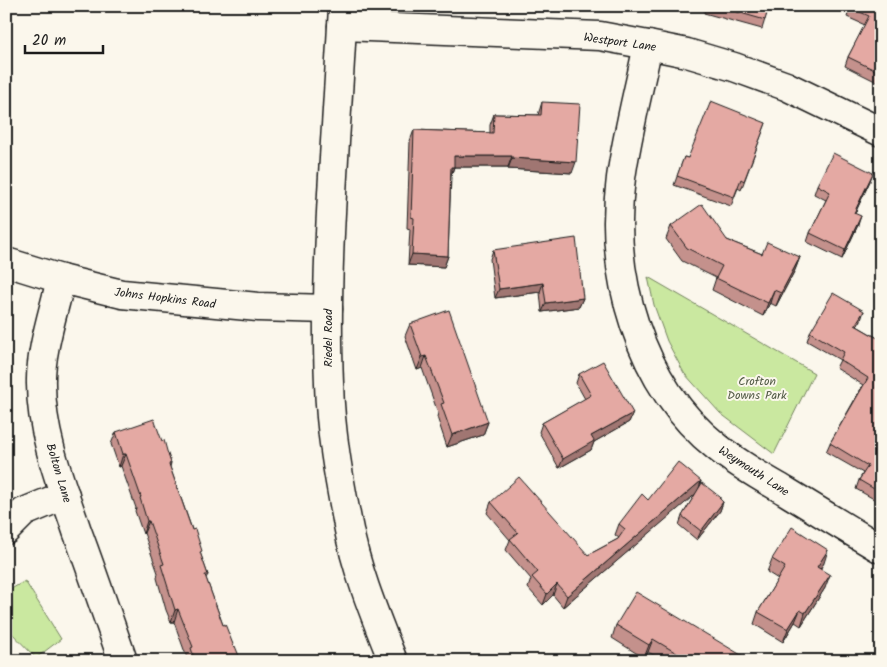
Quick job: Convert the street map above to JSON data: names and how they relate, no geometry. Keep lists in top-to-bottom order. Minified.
{"streets":{"street":["Westport Lane","Johns Hopkins Road","Riedel Road","Weymouth Lane","Bolton Lane"]},"crossings":[["Westport Lane","Riedel Road"],["Westport Lane","Weymouth Lane"],["Johns Hopkins Road","Riedel Road"],["Johns Hopkins Road","Bolton Lane"]],"parks":["Crofton Downs Park"],"scale_bar":"20 m"}
